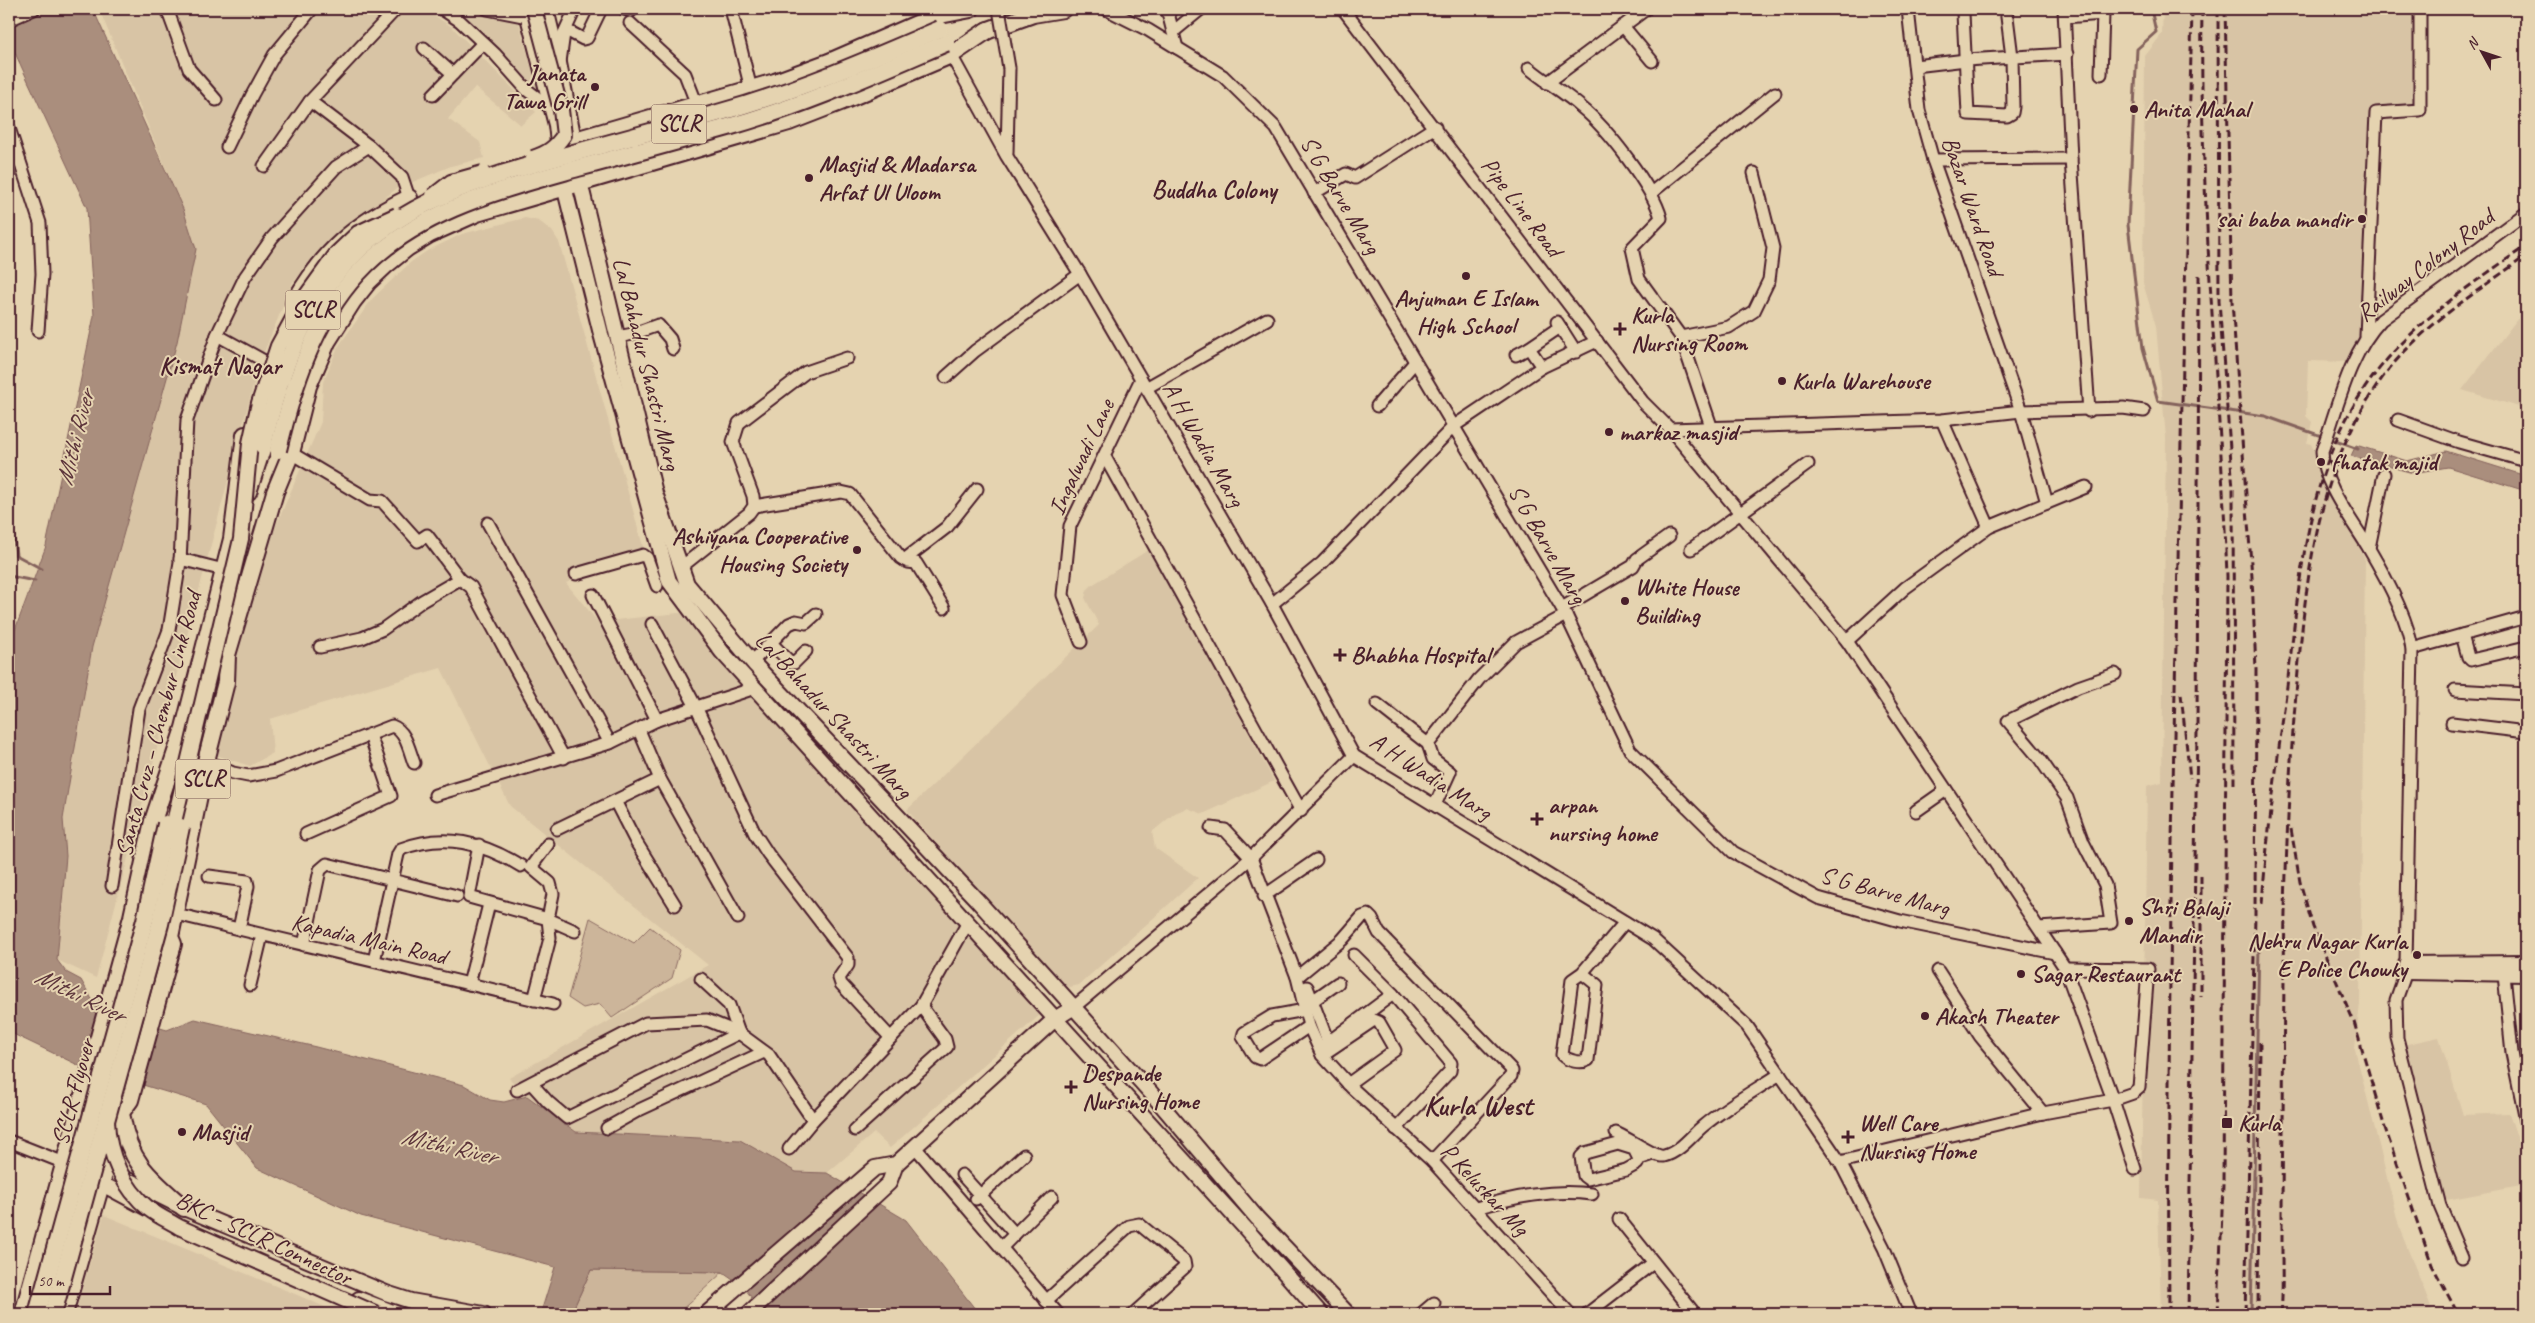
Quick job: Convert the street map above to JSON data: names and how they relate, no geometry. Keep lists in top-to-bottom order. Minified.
{"streets":{"highway":["SCLR","Santa Cruz – Chembur Link Road","SCLR Flyover"],"main road":["Lal Bahadur Shastri Marg","BKC - SCLR Connector"],"street":["S G Barve Marg","Bazar Ward Road","Pipe Line Road","Railway Colony Road","A H Wadia Marg","Ingalwadi Lane","Kapadia Main Road","P Keluskar Mg"]},"crossings":[["SCLR","A H Wadia Marg"],["SCLR","Santa Cruz – Chembur Link Road"],["SCLR","BKC - SCLR Connector"],["S G Barve Marg","Pipe Line Road"],["Lal Bahadur Shastri Marg","BKC - SCLR Connector"],["A H Wadia Marg","Ingalwadi Lane"],["Santa Cruz – Chembur Link Road","Kapadia Main Road"],["Santa Cruz – Chembur Link Road","BKC - SCLR Connector"]],"districts":["Buddha Colony","Kismat Nagar","Kurla West"],"water":["Mithi River"],"places":{"other":["Janata Tawa Grill","Anita Mahal","Masjid & Madarsa Arfat Ul Uloom","sai baba mandir","Anjuman E Islam High School","Kurla Warehouse","markaz masjid","fhatak majid","Ashiyana Cooperative Housing Society","White House Building","Shri Balaji Mandir","Nehru Nagar Kurla E Police Chowky","Sagar Restaurant","Akash Theater","Masjid"],"health":["Kurla Nursing Room","Bhabha Hospital","arpan nursing home","Despande Nursing Home","Well Care Nursing Home"],"transit":["Kurla"]},"scale_bar":"50 m","north":"top left"}
